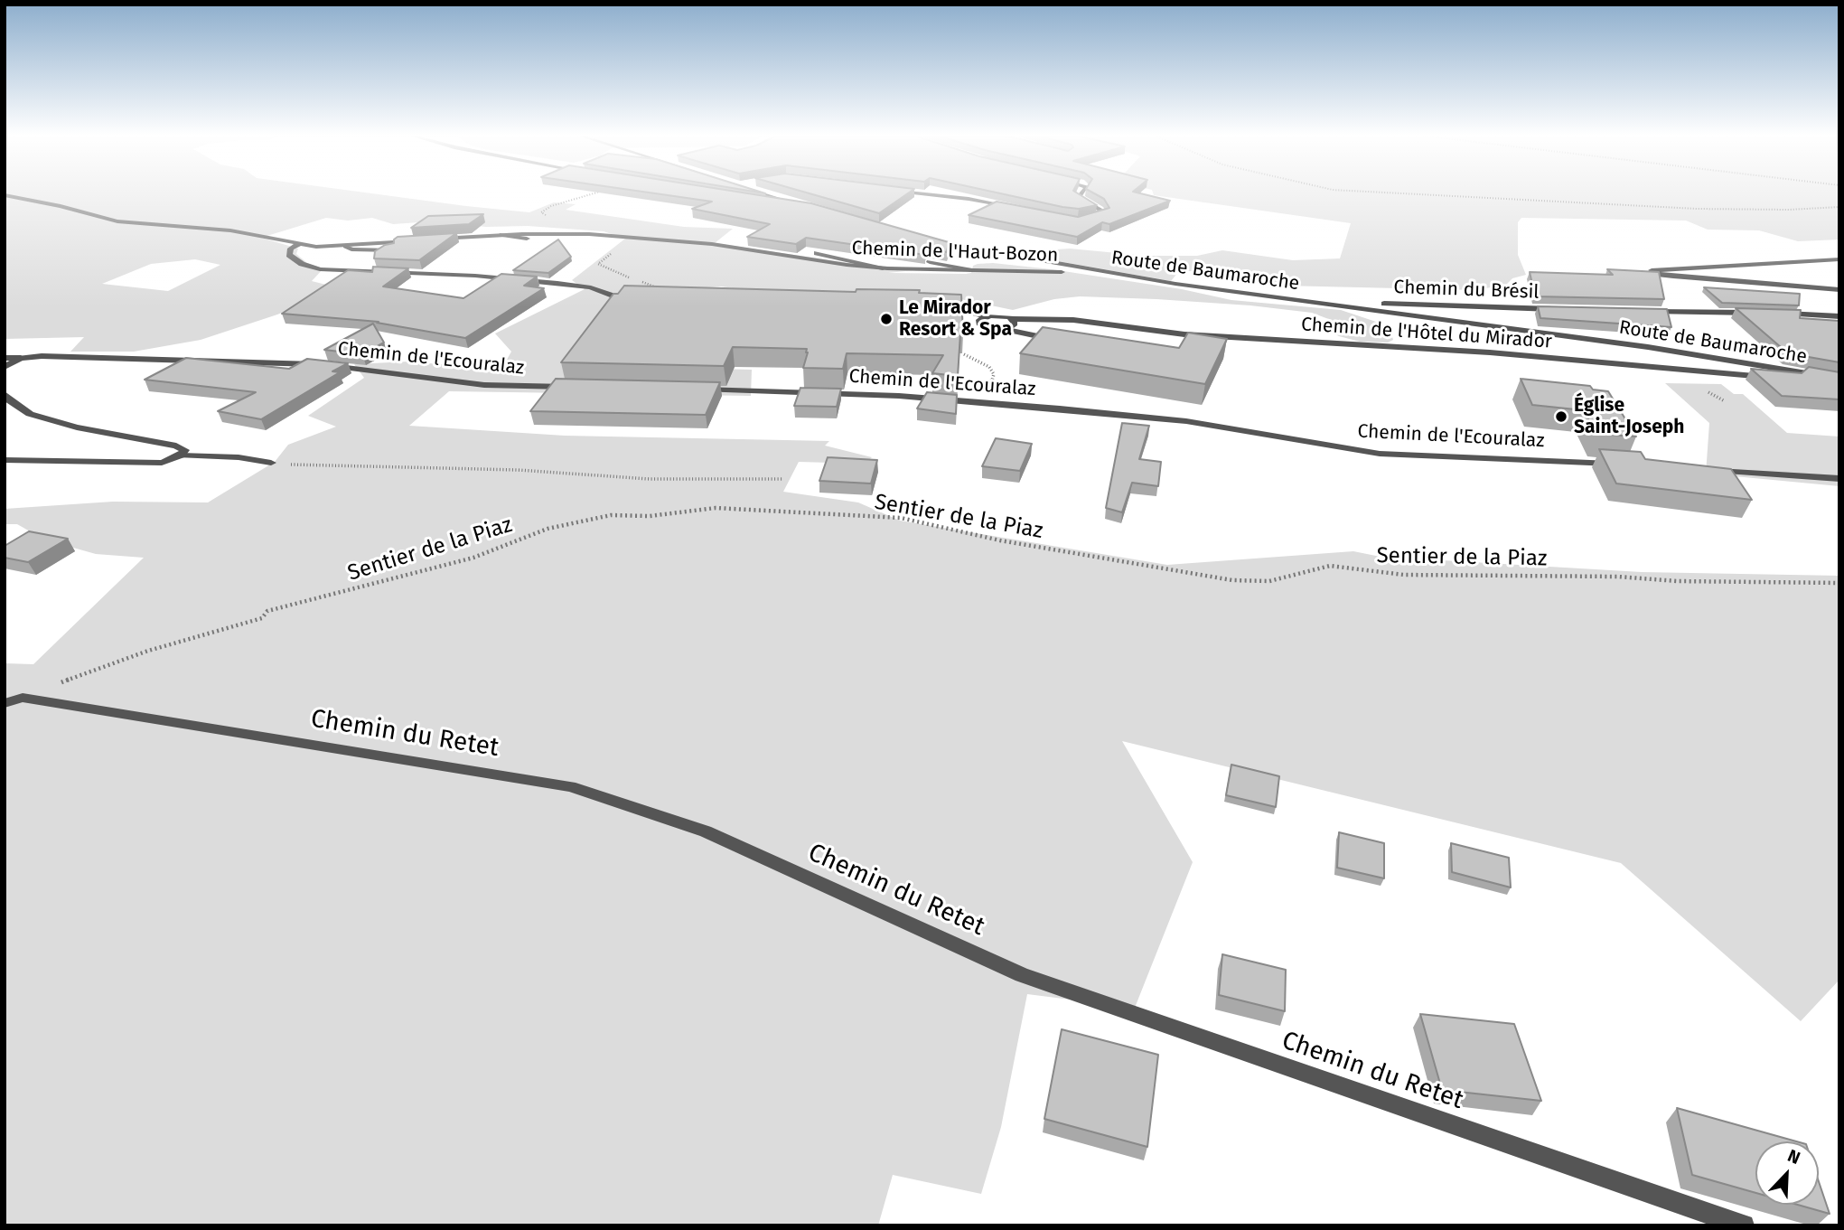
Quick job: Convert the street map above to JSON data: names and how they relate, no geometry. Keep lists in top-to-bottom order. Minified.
{"streets":{"street":["Chemin de l'Haut-Bozon","Route de Baumaroche","Chemin du Brésil","Chemin de l'Hôtel du Mirador","Chemin de l'Ecouralaz","Chemin du Retet"],"path":["Sentier de la Piaz"]},"crossings":[["Chemin de l'Haut-Bozon","Route de Baumaroche"],["Route de Baumaroche","Chemin du Brésil"],["Route de Baumaroche","Chemin de l'Hôtel du Mirador"],["Sentier de la Piaz","Chemin du Retet"]],"places":["Le Mirador Resort & Spa","Église Saint-Joseph"],"north":"top right"}
